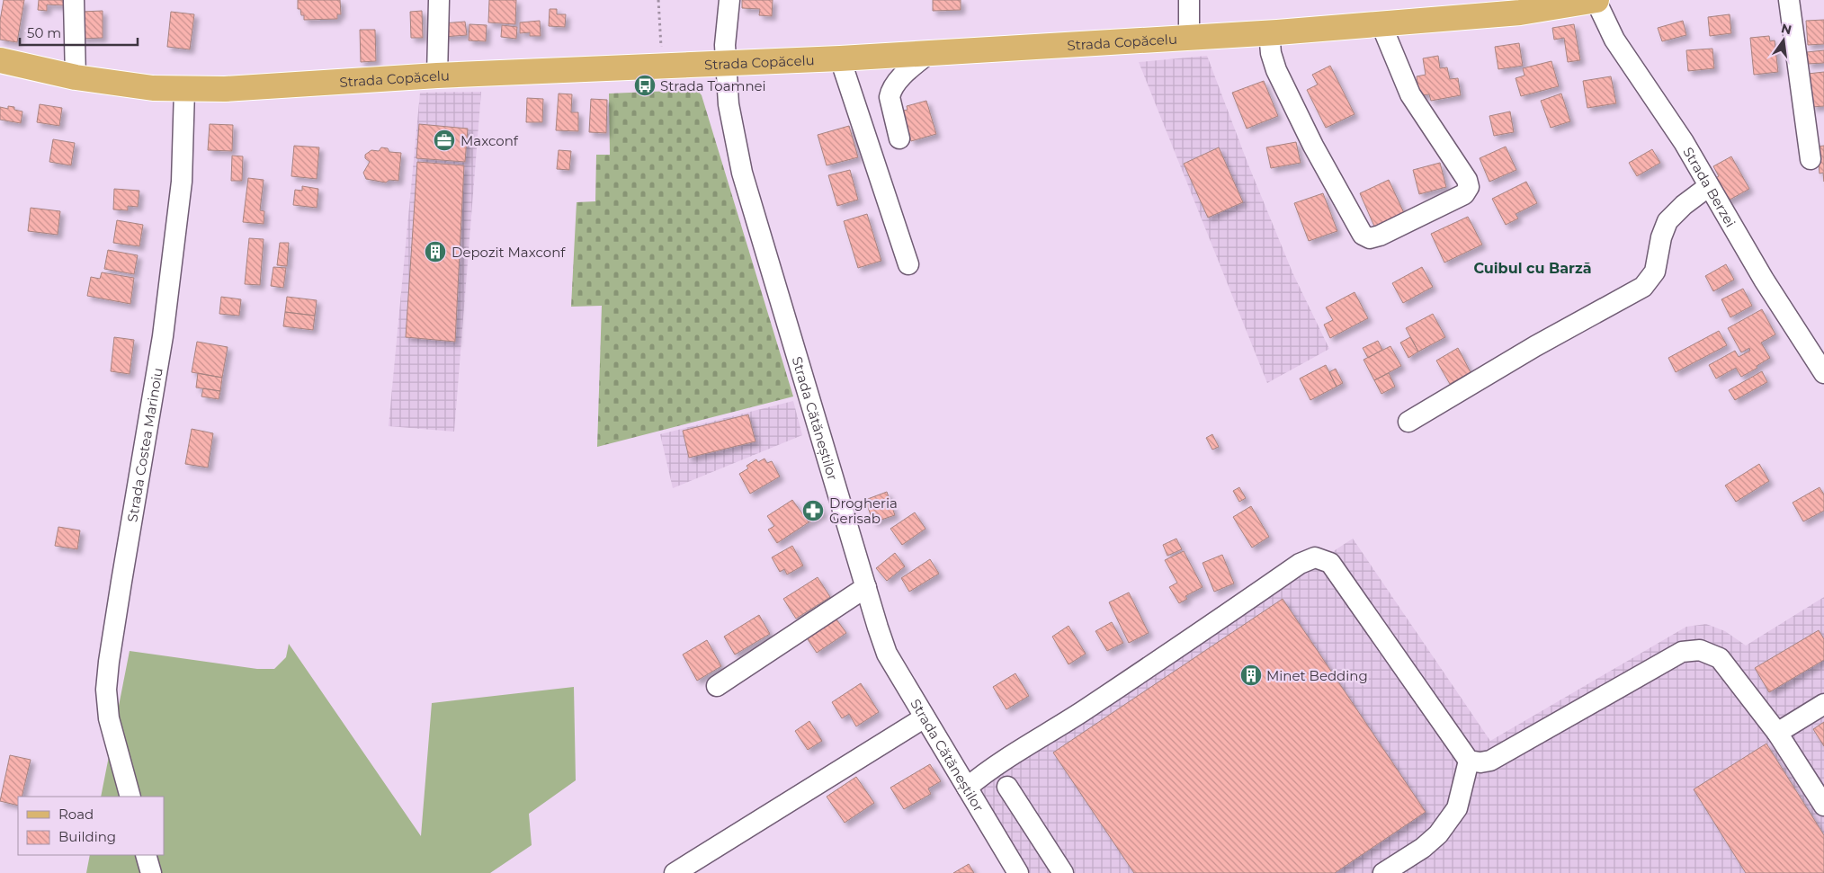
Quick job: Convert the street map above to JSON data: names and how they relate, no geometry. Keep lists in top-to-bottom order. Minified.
{"streets":{"main road":["Strada Copăcelu"],"street":["Strada Berzei","Strada Cătăneștilor","Strada Costea Marinoiu"]},"crossings":[["Strada Copăcelu","Strada Berzei"],["Strada Copăcelu","Strada Cătăneștilor"],["Strada Copăcelu","Strada Costea Marinoiu"]],"districts":["Cuibul cu Barză"],"places":{"bus stop":["Strada Toamnei"],"office":["Maxconf"],"building":["Depozit Maxconf","Minet Bedding"],"pharmacy":["Drogheria Gerisab"]},"legend":["Road","Building"],"scale_bar":"50 m","north":"top"}
